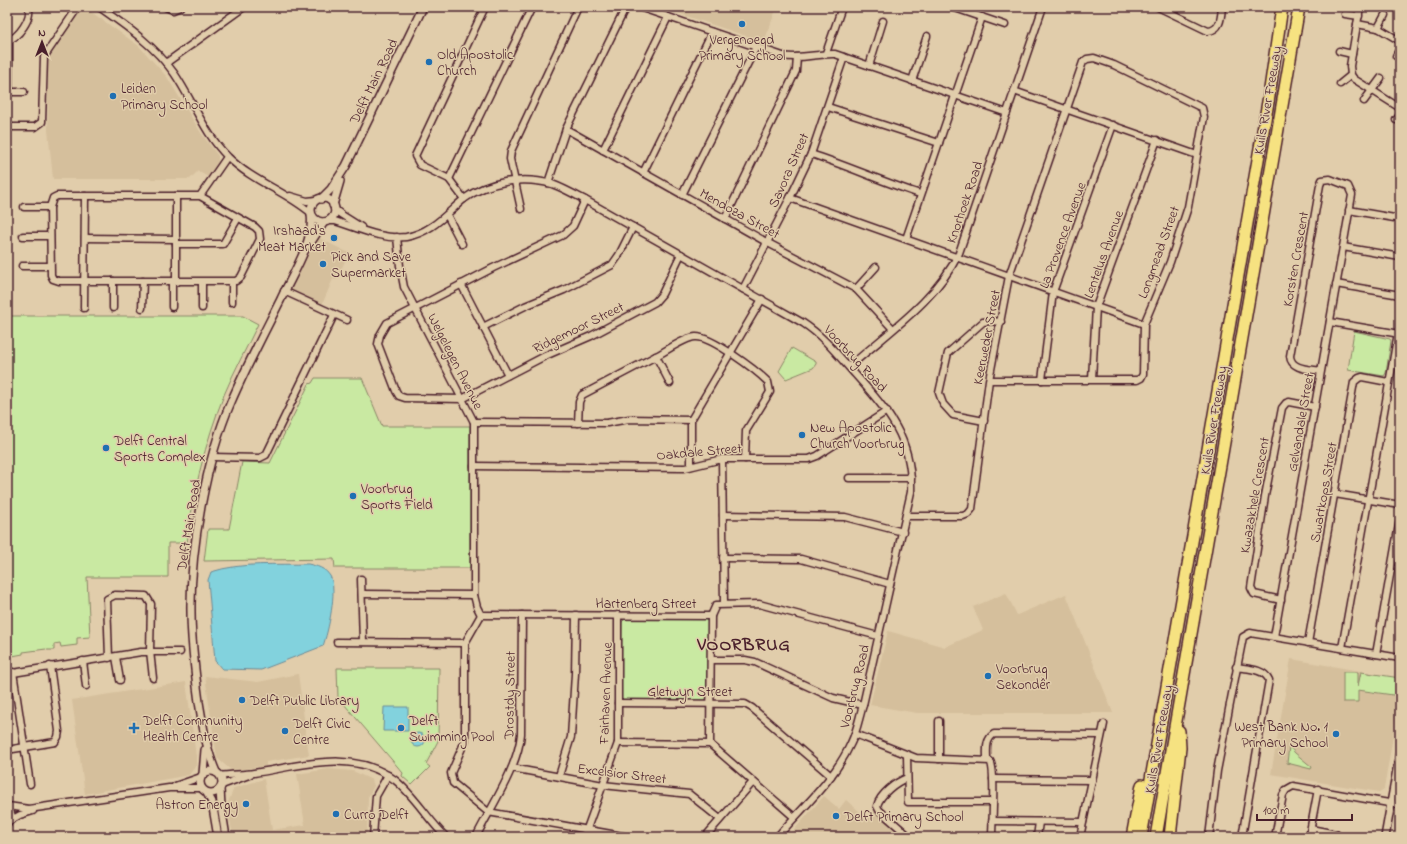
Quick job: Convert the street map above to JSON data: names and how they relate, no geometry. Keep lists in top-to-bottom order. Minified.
{"streets":{"highway":["Kuils River Freeway"],"street":["Delft Main Road","Savora Street","Knorhoek Road","Mendoza Street","La Provence Avenue","Longmead Street","Lentelus Avenue","Korsten Crescent","Ridgemoor Street","Keerweder Street","Voorbrug Road","Welgelegen Avenue","Gelvandale Street","Oakdale Street","Swartkops Street","Kwazakhele Crescent","Hartenberg Street","Gletwyn Street","Fairhaven Avenue","Drostdy Street","Excelsior Street"]},"crossings":[["Delft Main Road","Voorbrug Road"],["Savora Street","Mendoza Street"],["Savora Street","Voorbrug Road"],["Knorhoek Road","Mendoza Street"],["Knorhoek Road","Voorbrug Road"],["Longmead Street","Lentelus Avenue"],["Longmead Street","Keerweder Street"],["Korsten Crescent","Gelvandale Street"],["Ridgemoor Street","Voorbrug Road"],["Ridgemoor Street","Welgelegen Avenue"],["Keerweder Street","Voorbrug Road"],["Voorbrug Road","Welgelegen Avenue"],["Voorbrug Road","Oakdale Street"],["Voorbrug Road","Gletwyn Street"],["Welgelegen Avenue","Oakdale Street"],["Welgelegen Avenue","Hartenberg Street"],["Gelvandale Street","Kwazakhele Crescent"],["Hartenberg Street","Fairhaven Avenue"],["Hartenberg Street","Drostdy Street"],["Gletwyn Street","Fairhaven Avenue"],["Fairhaven Avenue","Excelsior Street"],["Drostdy Street","Excelsior Street"]],"districts":["VOORBRUG"],"places":{"other":["Vergenoegd Primary School","Old Apostolic Church","Leiden Primary School","Irshaad's Meat Market","Pick and Save Supermarket","New Apostolic Church Voorbrug","Delft Central Sports Complex","Voorbrug Sports Field","Voorbrug Sekondêr","Delft Public Library","Delft Swimming Pool","Delft Civic Centre","West Bank No. 1 Primary School","Astron Energy","Curro Delft","Delft Primary School"],"health":["Delft Community Health Centre"]},"scale_bar":"100 m","north":"top"}
